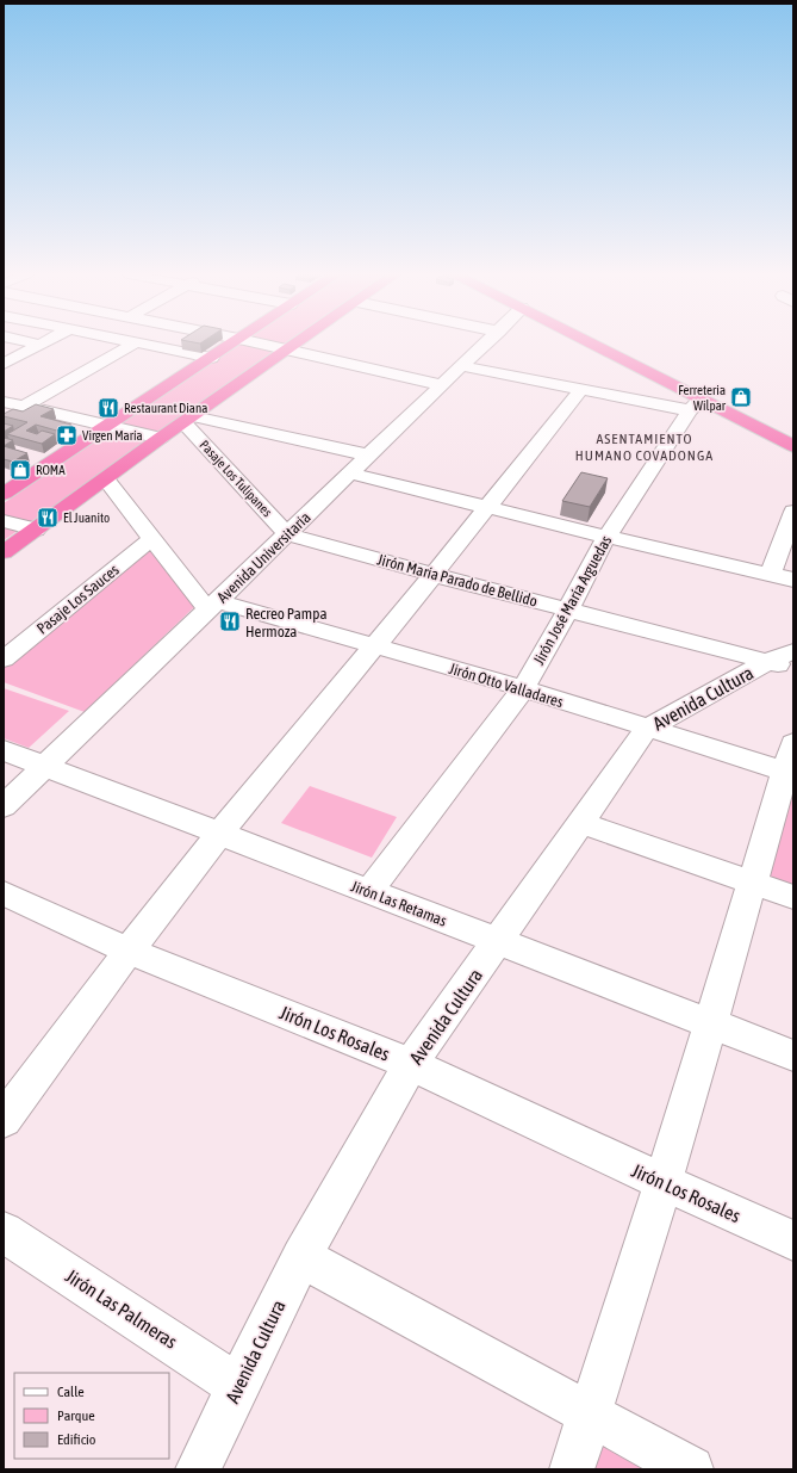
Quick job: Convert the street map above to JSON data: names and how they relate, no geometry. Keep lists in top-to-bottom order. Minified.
{"streets":{"street":["Pasaje Los Tulipanes","Avenida Universitaria","Jirón María Parado de Bellido","Pasaje Los Sauces","Jirón José María Arguedas","Jirón Otto Valladares","Avenida Cultura","Jirón Las Retamas","Jirón Los Rosales","Jirón Las Palmeras"]},"crossings":[["Pasaje Los Tulipanes","Avenida Universitaria"],["Pasaje Los Tulipanes","Jirón María Parado de Bellido"],["Avenida Universitaria","Jirón María Parado de Bellido"],["Avenida Universitaria","Jirón Otto Valladares"],["Avenida Universitaria","Jirón Las Retamas"],["Jirón María Parado de Bellido","Jirón José María Arguedas"],["Jirón María Parado de Bellido","Avenida Cultura"],["Jirón José María Arguedas","Jirón Otto Valladares"],["Jirón José María Arguedas","Jirón Las Retamas"],["Jirón Otto Valladares","Avenida Cultura"],["Avenida Cultura","Jirón Las Retamas"],["Avenida Cultura","Jirón Los Rosales"],["Avenida Cultura","Jirón Las Palmeras"]],"districts":["ASENTAMIENTO HUMANO COVADONGA"],"places":{"shop":["Ferreteria Wilpar","ROMA"],"restaurant":["Restaurant Diana","El Juanito","Recreo Pampa Hermoza"],"pharmacy":["Virgen María"]},"legend":["Calle","Parque","Edificio"]}
